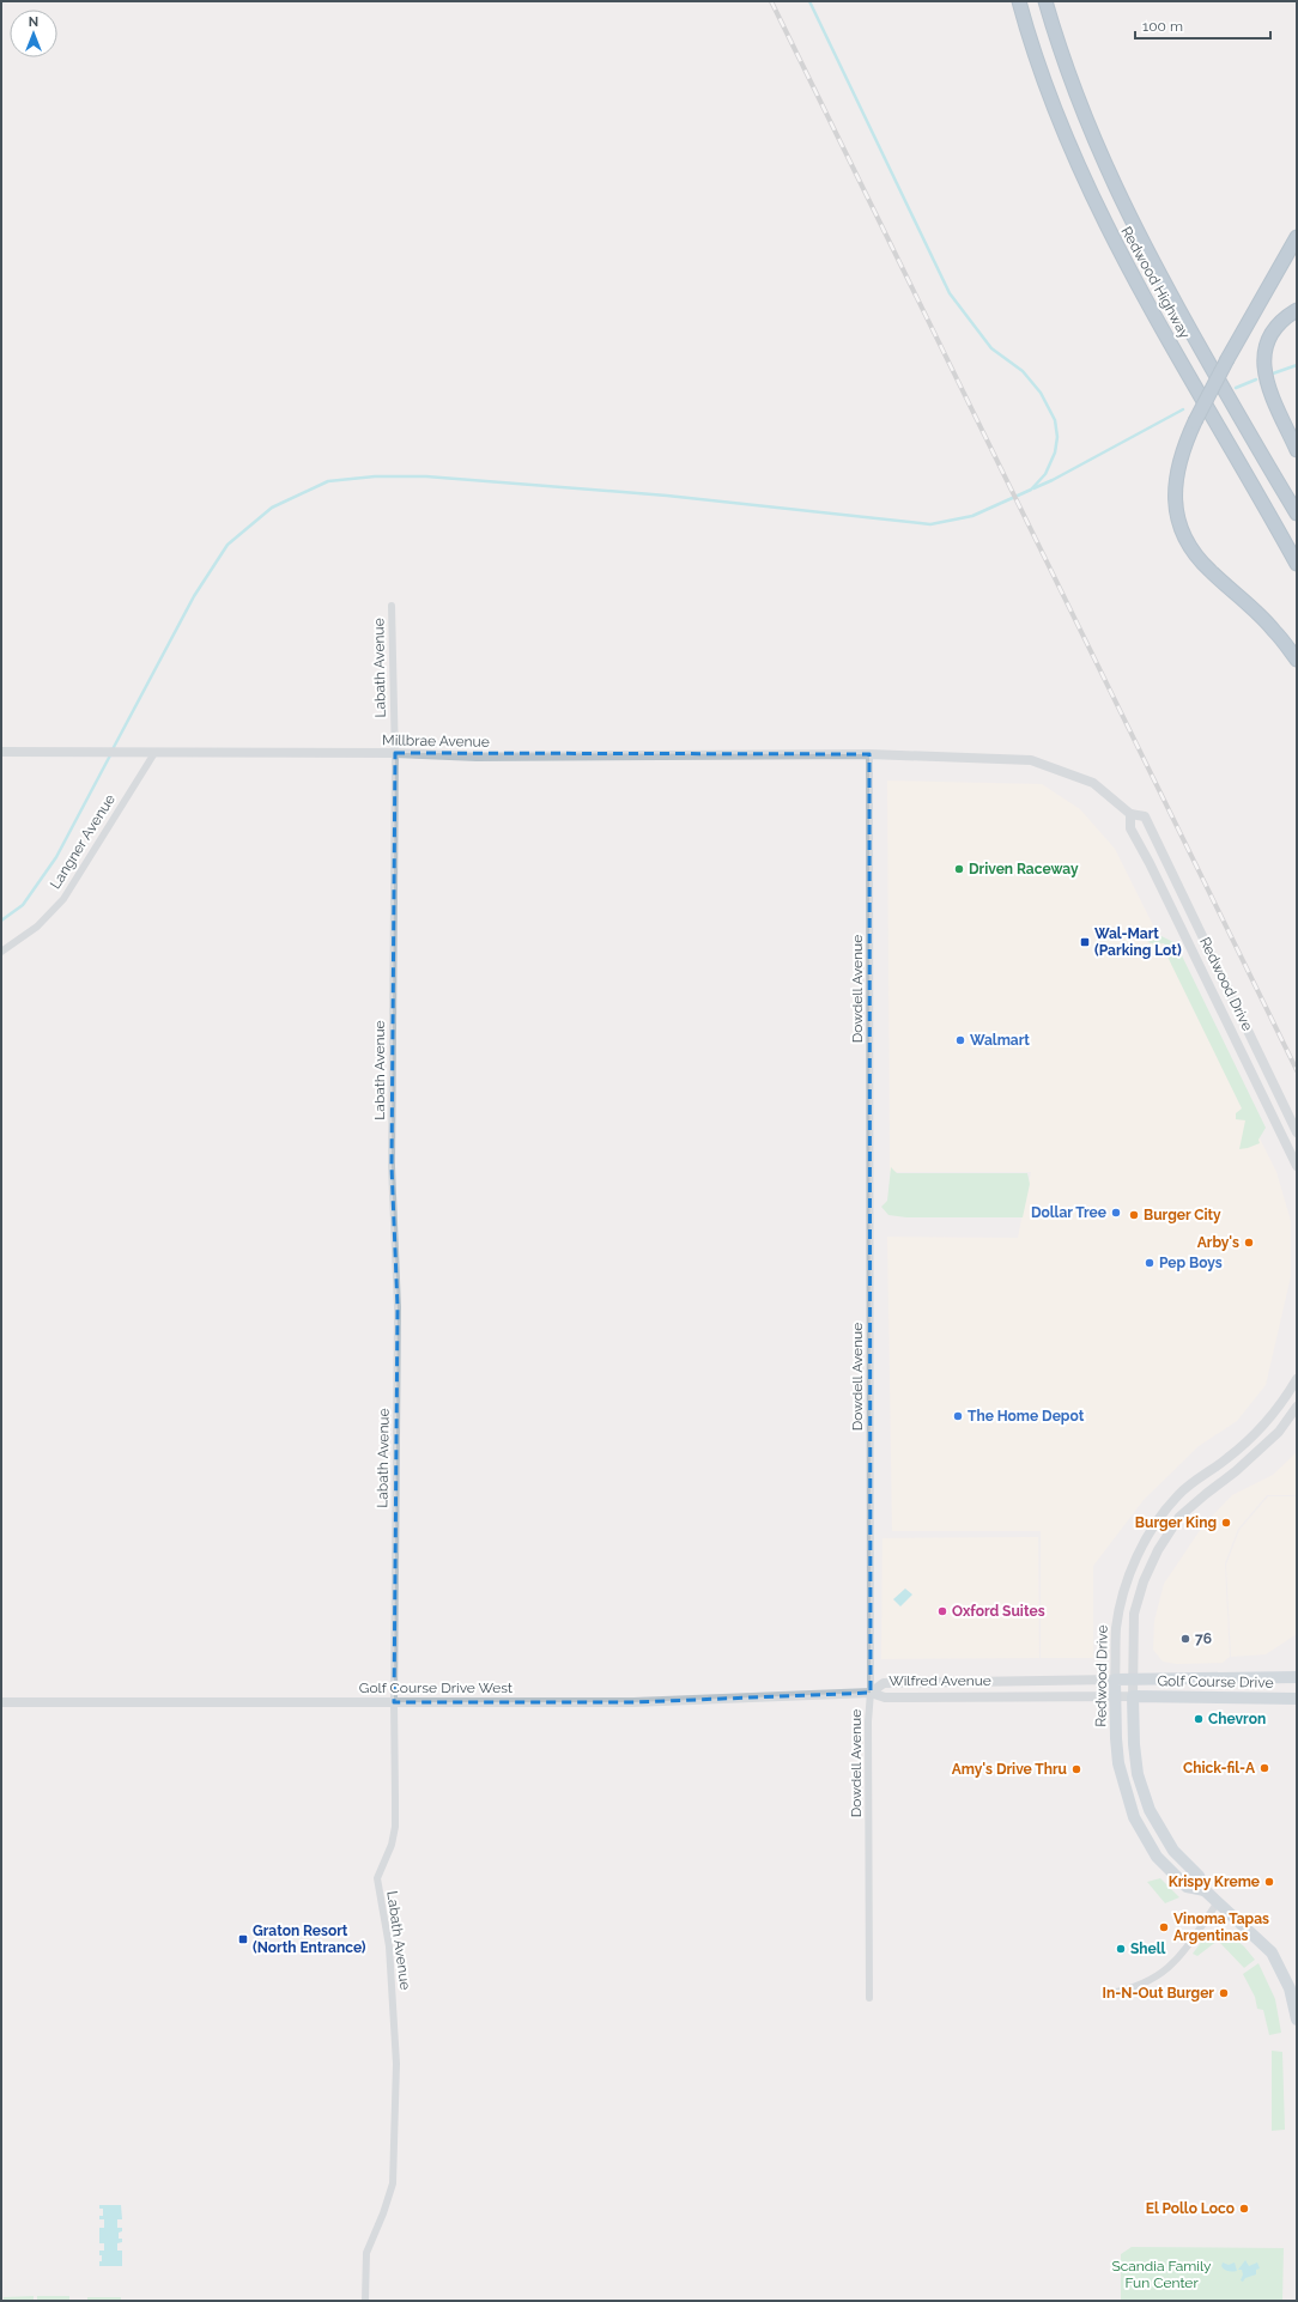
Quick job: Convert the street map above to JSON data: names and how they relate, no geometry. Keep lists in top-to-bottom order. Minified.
{"streets":{"highway":["Redwood Highway"],"main road":["Redwood Drive","Wilfred Avenue","Golf Course Drive"],"street":["Labath Avenue","Millbrae Avenue","Langner Avenue","Dowdell Avenue","Golf Course Drive West"]},"crossings":[["Labath Avenue","Millbrae Avenue"],["Labath Avenue","Golf Course Drive West"],["Millbrae Avenue","Langner Avenue"],["Millbrae Avenue","Redwood Drive"],["Millbrae Avenue","Dowdell Avenue"],["Redwood Drive","Dowdell Avenue"],["Redwood Drive","Wilfred Avenue"],["Redwood Drive","Golf Course Drive"],["Dowdell Avenue","Wilfred Avenue"],["Dowdell Avenue","Golf Course Drive West"],["Wilfred Avenue","Golf Course Drive"],["Wilfred Avenue","Golf Course Drive West"]],"parks":["Scandia Family Fun Center"],"places":{"other":["Driven Raceway","Walmart","Dollar Tree","Burger City","Arby's","Pep Boys","The Home Depot","Burger King","Oxford Suites","76","Chevron","Chick-fil-A","Amy's Drive Thru","Krispy Kreme","Vinoma Tapas Argentinas","Shell","In-N-Out Burger","El Pollo Loco"],"transit":["Wal-Mart (Parking Lot)","Graton Resort (North Entrance)"]},"scale_bar":"100 m","north":"top"}
